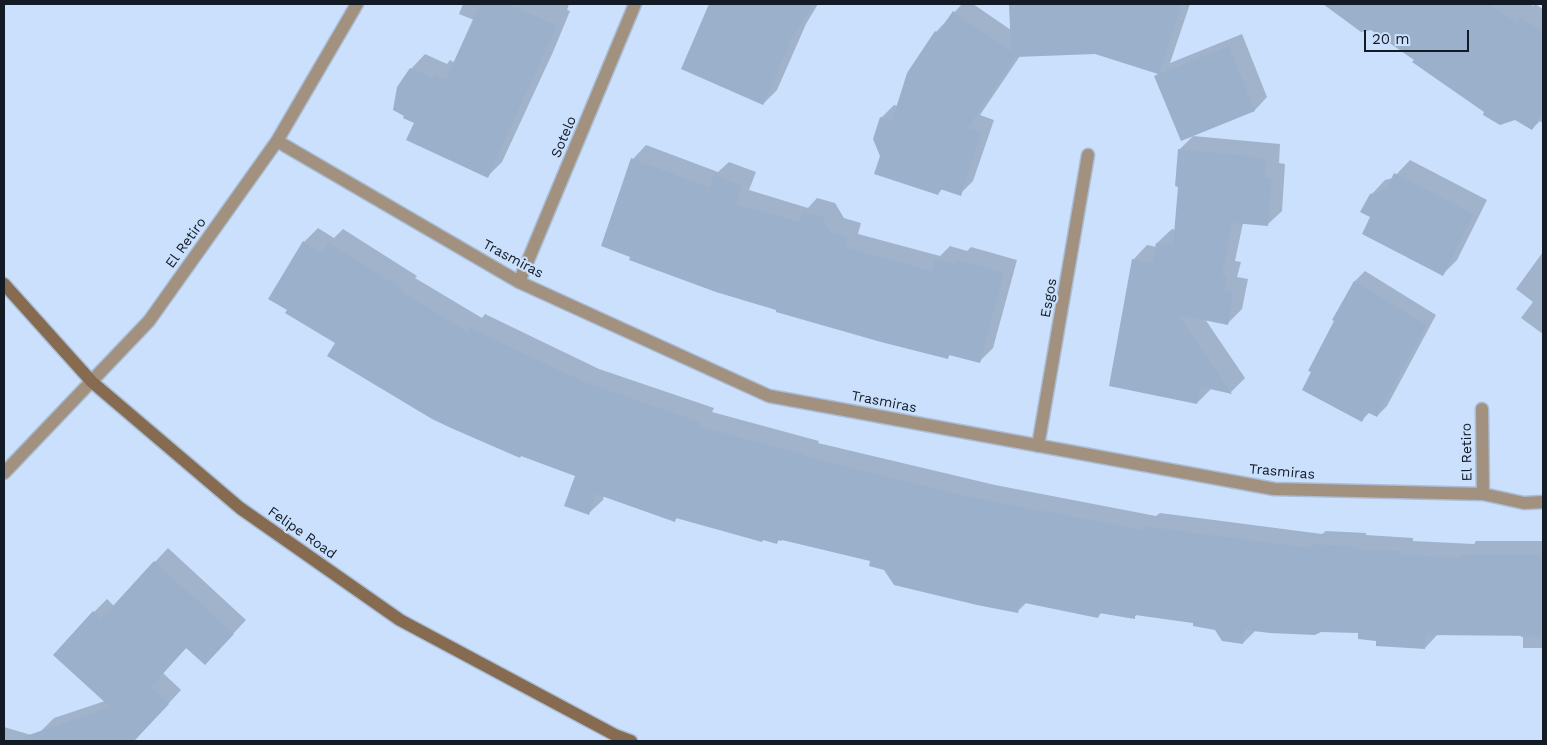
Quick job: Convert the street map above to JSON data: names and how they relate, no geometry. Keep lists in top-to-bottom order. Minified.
{"streets":{"main road":["Felipe Road"],"street":["Sotelo","El Retiro","Trasmiras","Esgos"]},"crossings":[["Sotelo","Trasmiras"],["El Retiro","Trasmiras"],["El Retiro","Felipe Road"],["Trasmiras","Esgos"]],"scale_bar":"20 m"}
